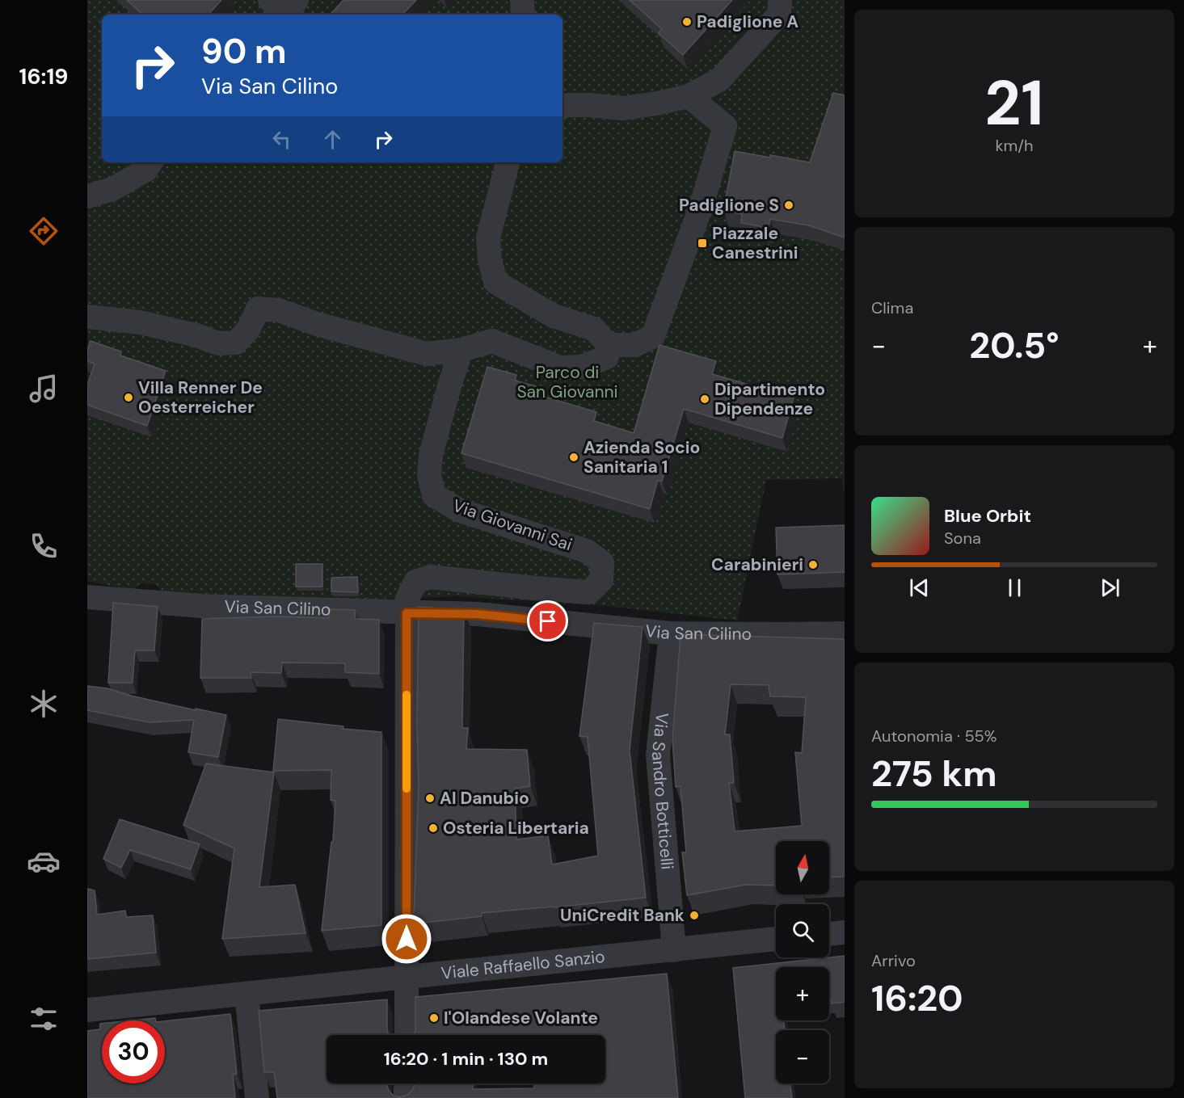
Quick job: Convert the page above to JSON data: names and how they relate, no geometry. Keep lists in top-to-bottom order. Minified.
{"streets":{"street":["Via Giovanni Sai","Via San Cilino","Via Sandro Botticelli","Viale Raffaello Sanzio"]},"crossings":[["Via Giovanni Sai","Via San Cilino"],["Via San Cilino","Via Sandro Botticelli"],["Via Sandro Botticelli","Viale Raffaello Sanzio"]],"parks":["Parco di San Giovanni"],"places":{"other":["Padiglione A","Padiglione S","Villa Renner De Oesterreicher","Dipartimento Dipendenze","Azienda Socio Sanitaria 1","Carabinieri","Al Danubio","Osteria Libertaria","UniCredit Bank","l'Olandese Volante"],"transit":["Piazzale Canestrini"]},"north":"top","page":{"tabs":"16:19","tile":[["21","km/h"],"Clima",["Autonomia · 55%","275 km"],["Arrivo","16:20"]],"turn":["90 m","Via San Cilino"],"heat":["−","20.5°","+"],"song":["Blue Orbit","Sona"],"map_buttons":["+","−"],"limit":"30","trip":"16:20 · 1 min · 130 m"}}
